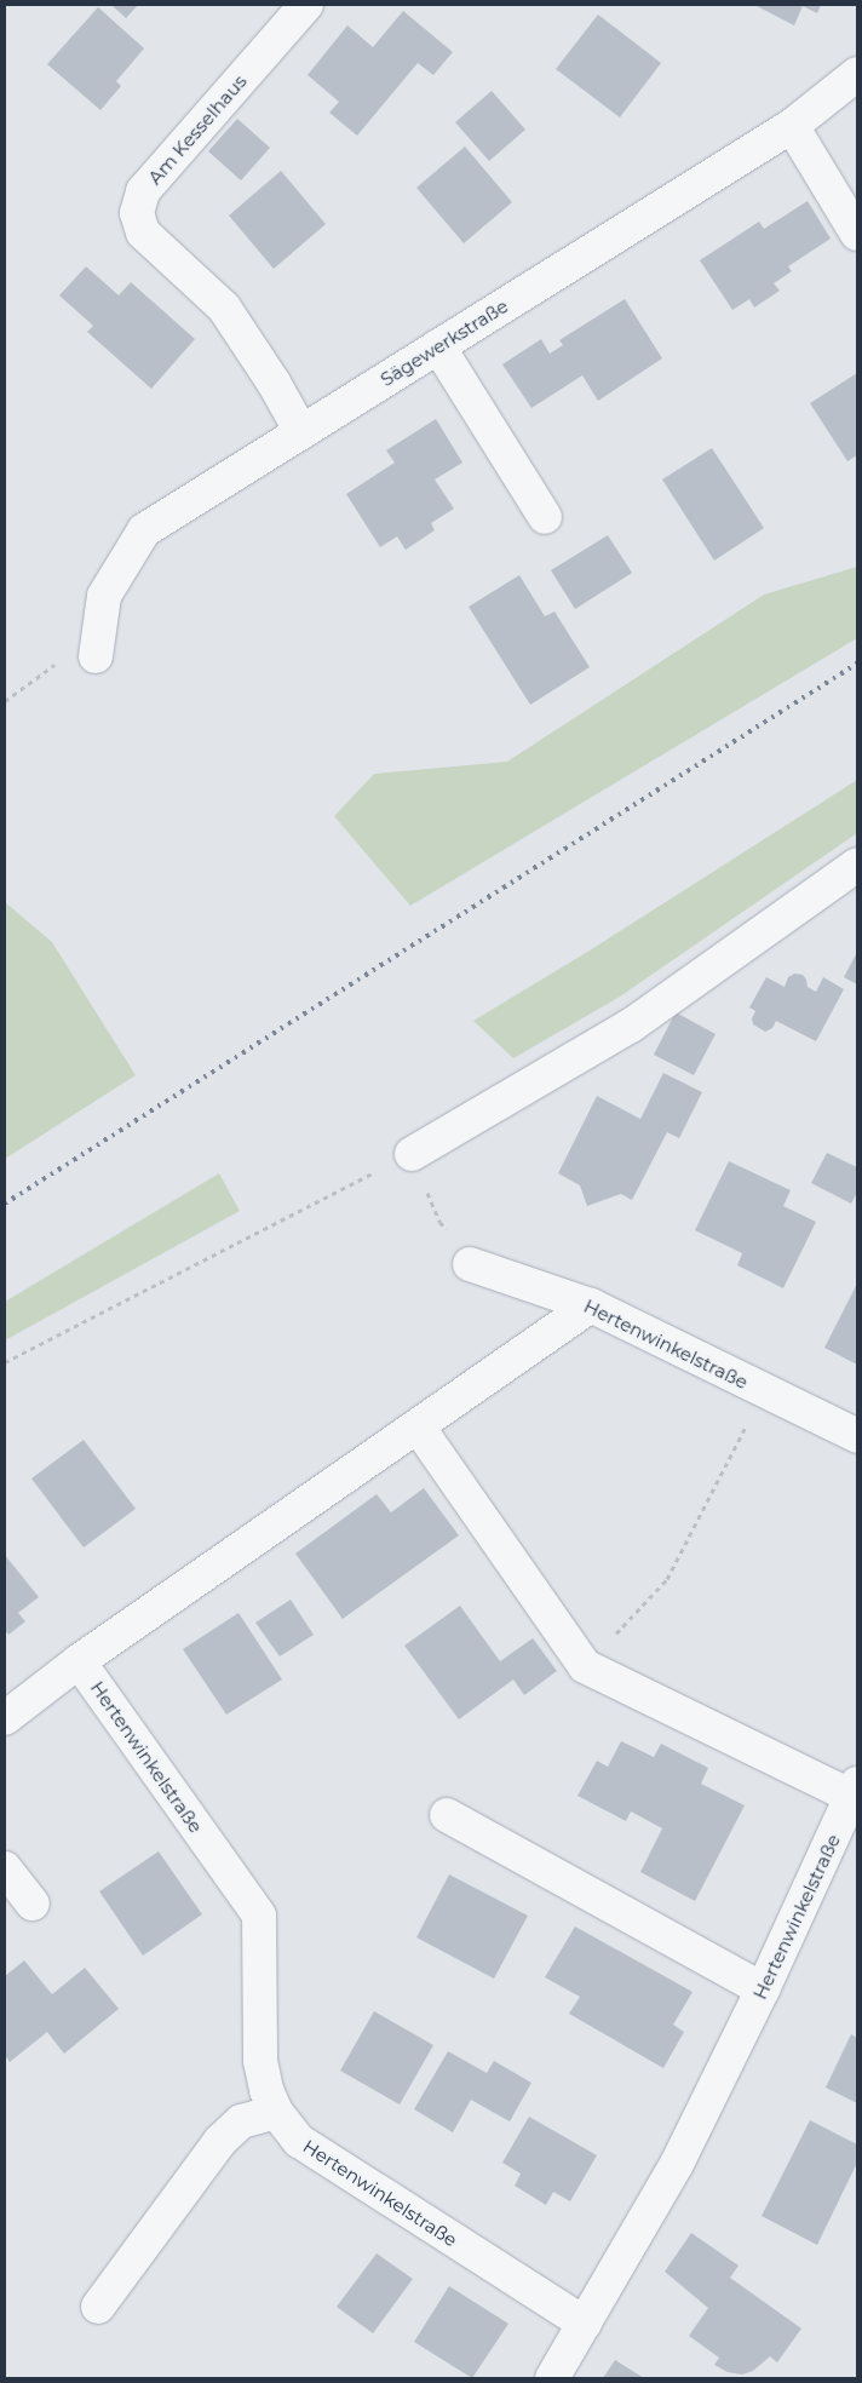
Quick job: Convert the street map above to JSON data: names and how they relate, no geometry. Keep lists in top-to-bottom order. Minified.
{"streets":{"street":["Am Kesselhaus","Sägewerkstraße","Hertenwinkelstraße"]},"crossings":[["Am Kesselhaus","Sägewerkstraße"]]}
